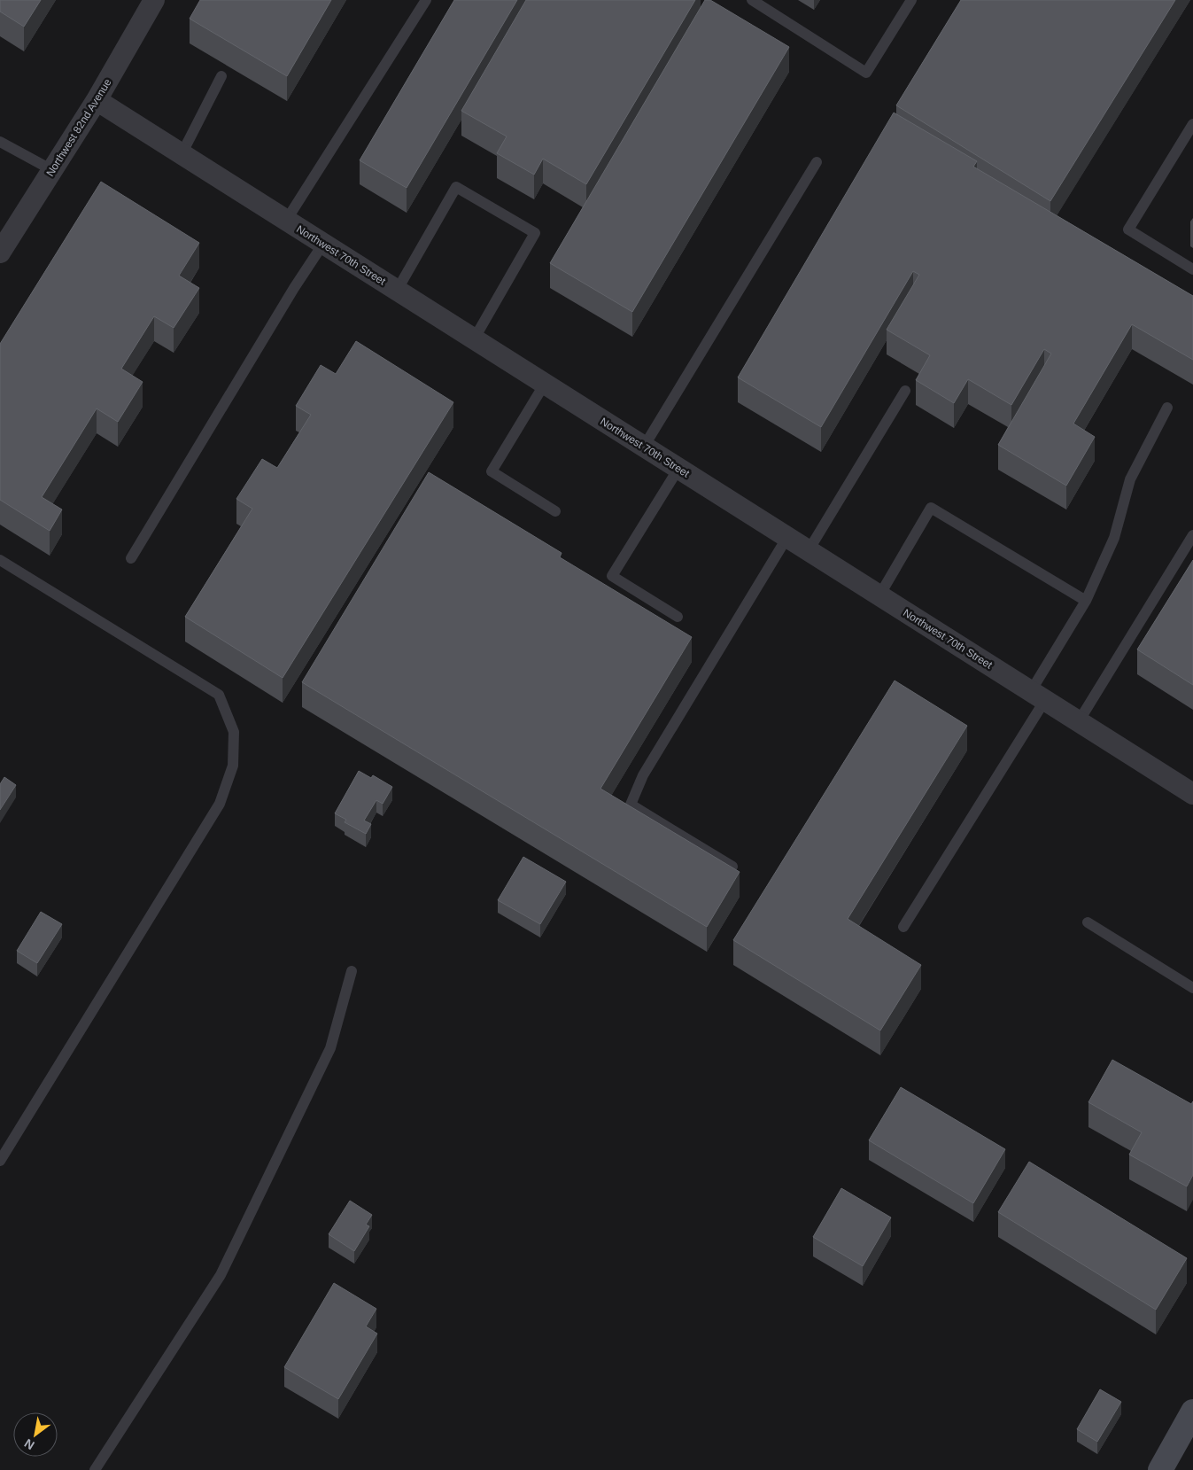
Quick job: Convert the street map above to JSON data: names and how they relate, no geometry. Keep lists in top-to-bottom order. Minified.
{"streets":{"street":["Northwest 82nd Avenue","Northwest 70th Street"]},"crossings":[["Northwest 82nd Avenue","Northwest 70th Street"]],"north":"bottom left"}
